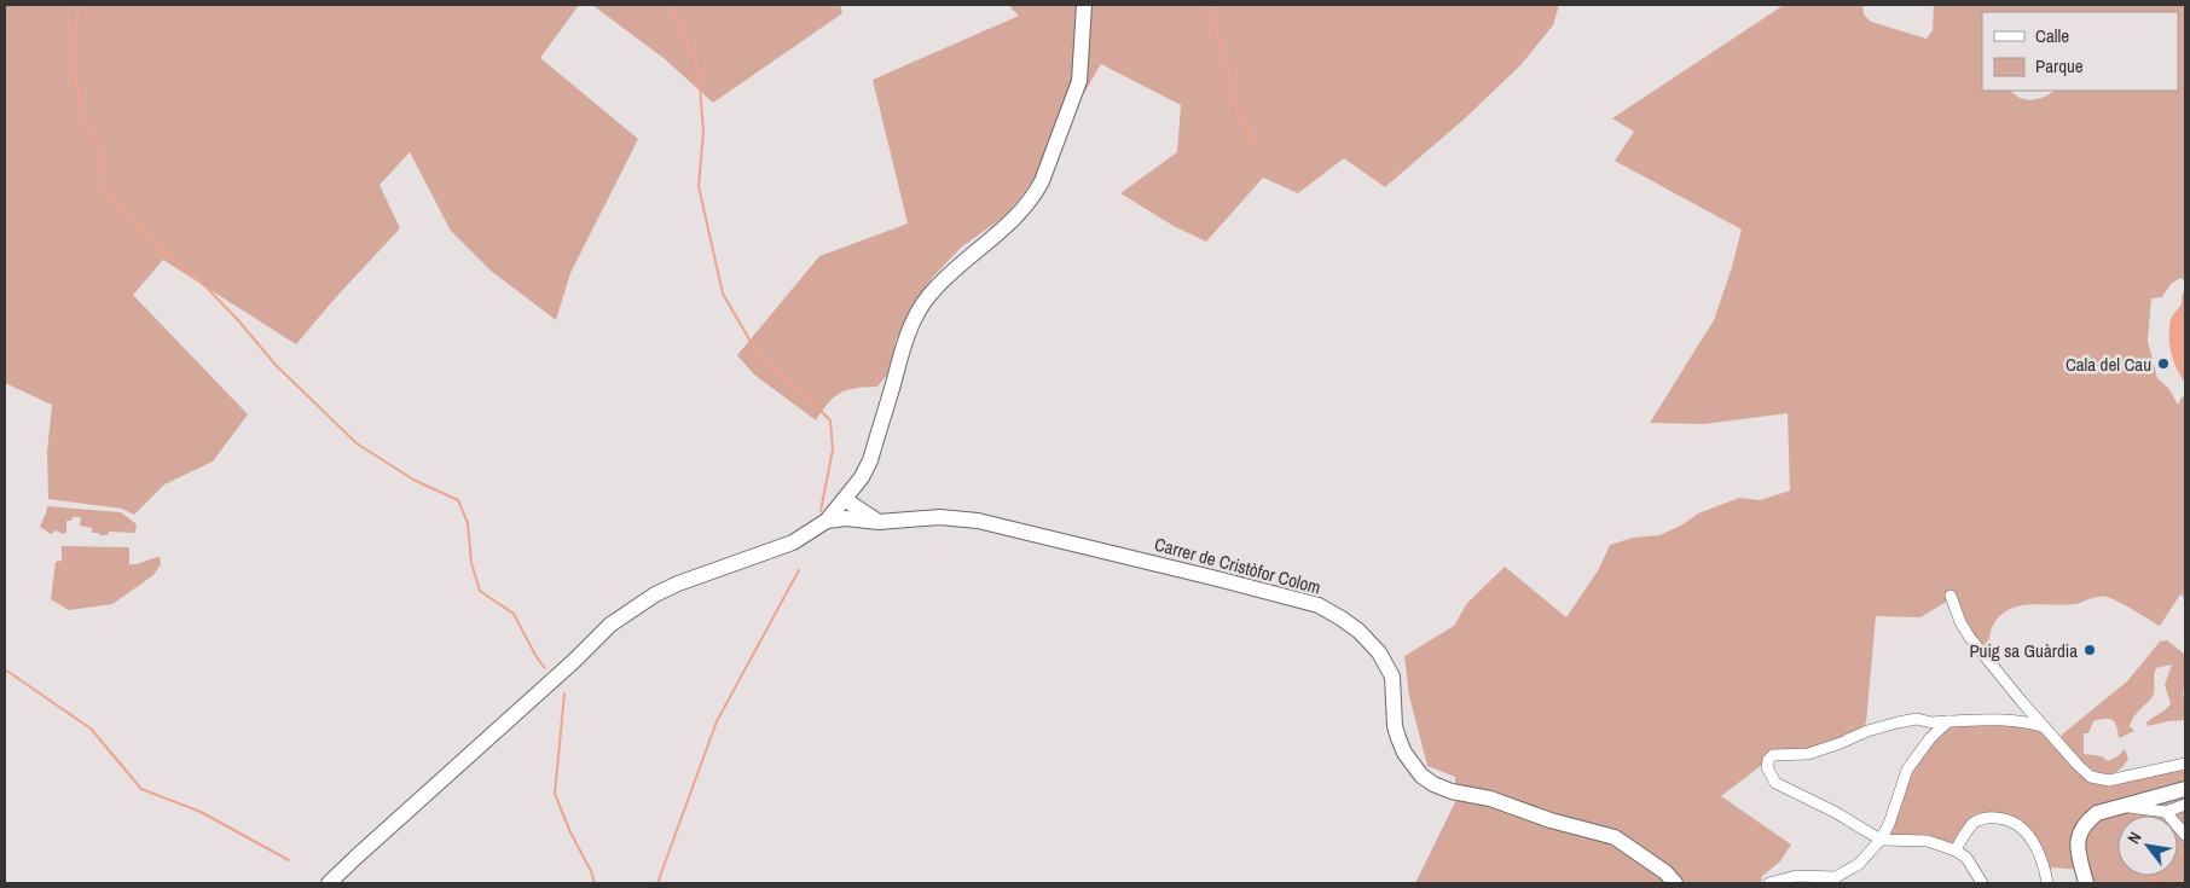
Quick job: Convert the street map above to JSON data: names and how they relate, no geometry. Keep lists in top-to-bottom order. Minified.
{"streets":{"street":["Carrer de Cristòfor Colom"]},"places":["Cala del Cau","Puig sa Guàrdia"],"legend":["Calle","Parque"],"north":"top left"}
